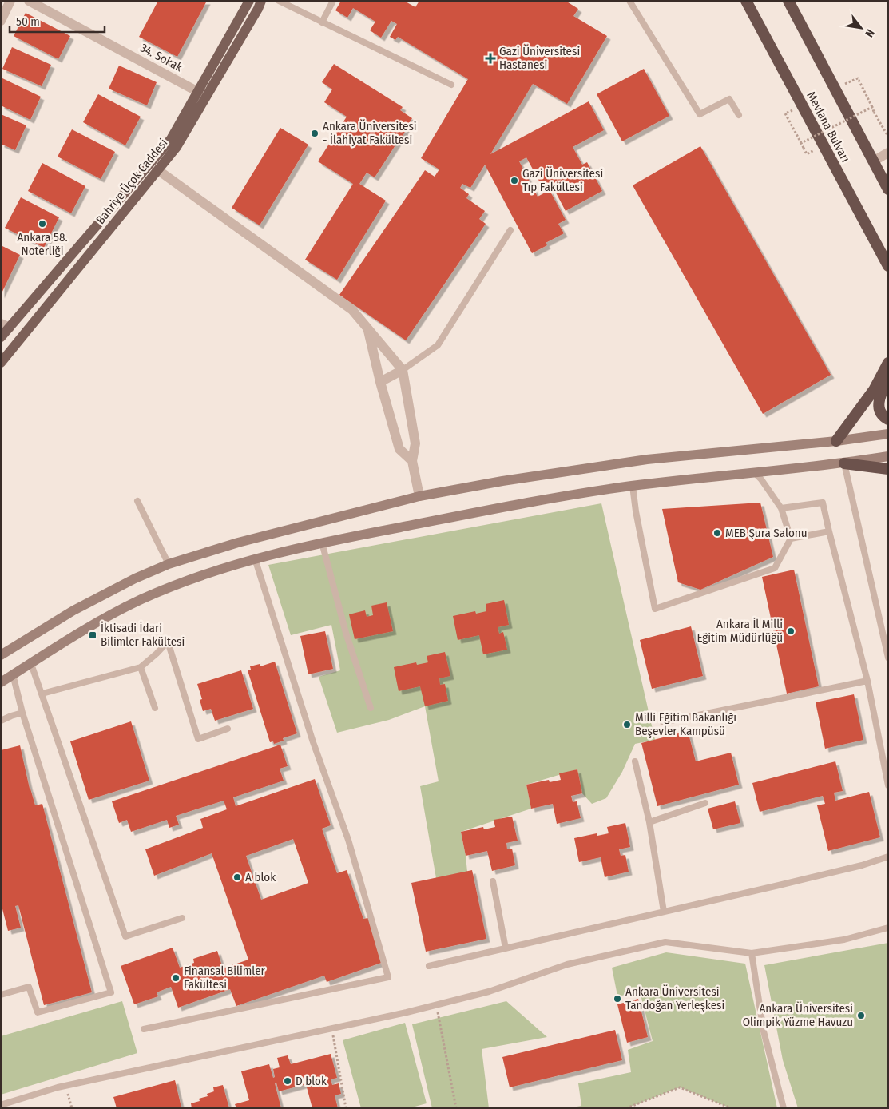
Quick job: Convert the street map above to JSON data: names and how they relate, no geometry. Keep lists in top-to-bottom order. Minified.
{"streets":{"highway":["Mevlana Bulvarı"],"main road":["Bahriye Üçok Caddesi"],"street":["34. Sokak"]},"crossings":[["34. Sokak","Bahriye Üçok Caddesi"]],"places":{"health":["Gazi Üniversitesi Hastanesi"],"other":["Ankara Üniversitesi - İlahiyat Fakültesi","Gazi Üniversitesi Tıp Fakültesi","Ankara 58. Noterliği","MEB Şura Salonu","Ankara İl Milli Eğitim Müdürlüğü","Milli Eğitim Bakanlığı Beşevler Kampüsü","A blok","Finansal Bilimler Fakültesi","Ankara Üniversitesi Tandoğan Yerleşkesi","Ankara Üniversitesi Olimpik Yüzme Havuzu","D blok"],"transit":["İktisadi İdari Bilimler Fakültesi"]},"scale_bar":"50 m","north":"bottom right"}
